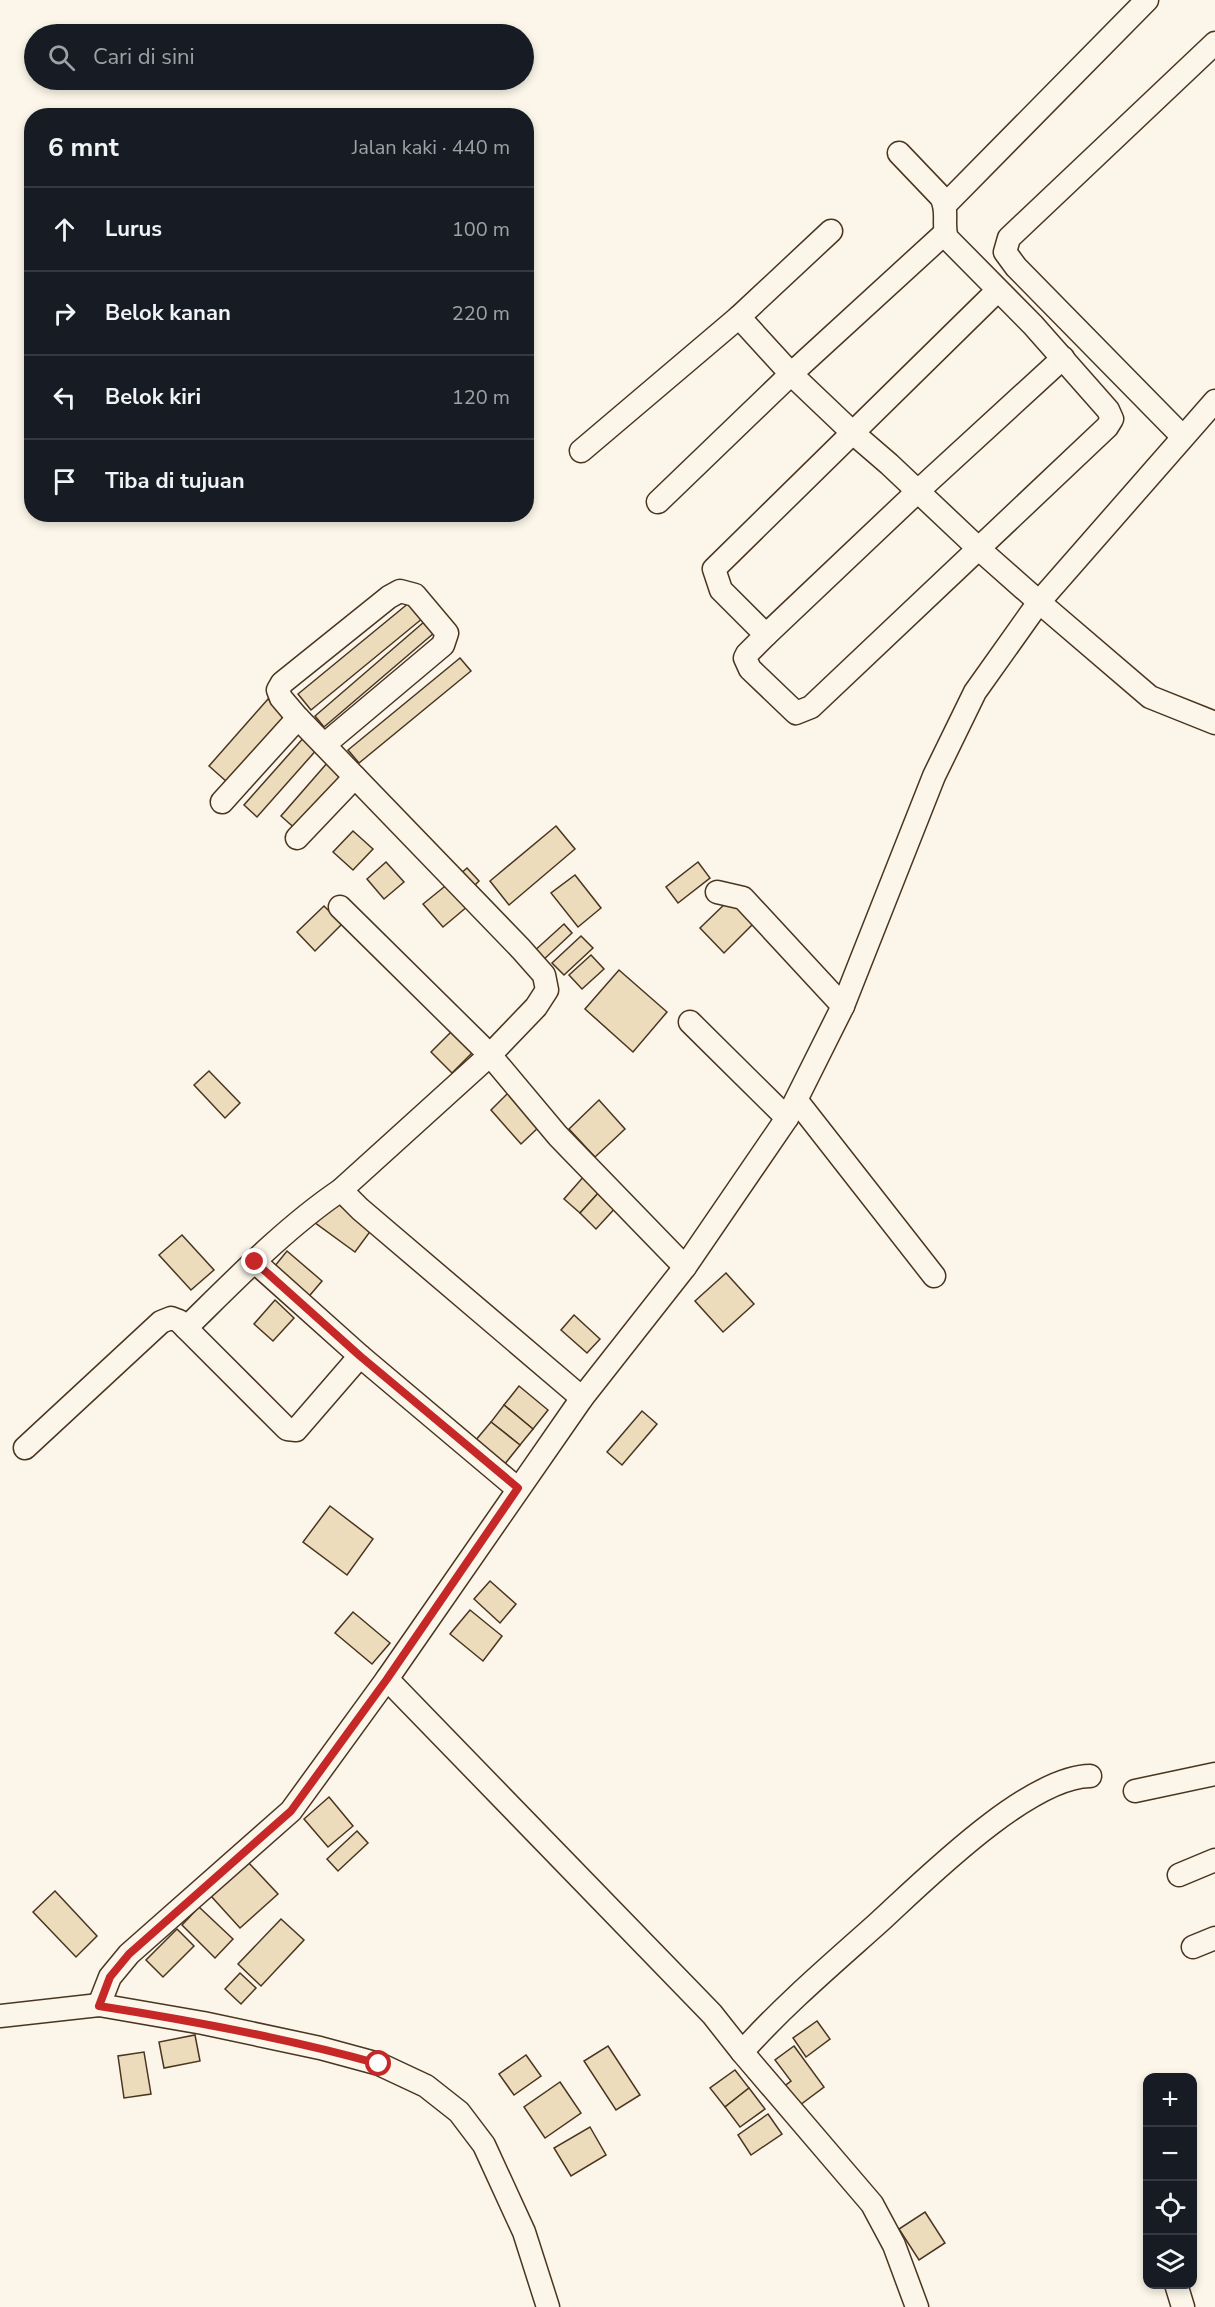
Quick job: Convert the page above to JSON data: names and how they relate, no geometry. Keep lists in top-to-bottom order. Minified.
{"page":{"search":"Cari di sini","heading":["6 mnt","Jalan kaki · 440 m"],"list":[["Lurus","100 m"],["Belok kanan","220 m"],["Belok kiri","120 m"],"Tiba di tujuan"],"map_buttons":["+","−"]}}
